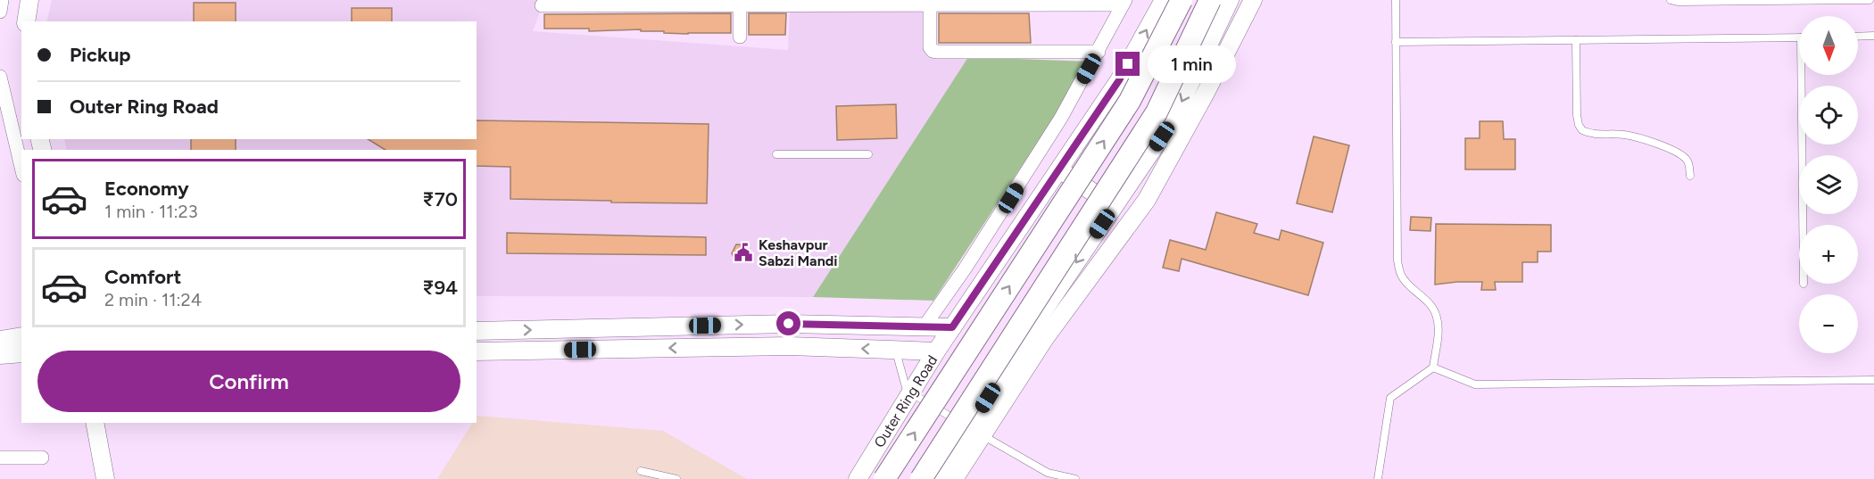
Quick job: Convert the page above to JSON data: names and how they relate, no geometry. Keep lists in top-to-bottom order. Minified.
{"streets":{"main road":["Outer Ring Road"]},"places":{"public building":["Keshavpur Sabzi Mandi"]},"north":"bottom","page":{"map_buttons":["+","−"],"banner":["Pickup","Outer Ring Road"],"bubble":"1 min","list":[{"name":"Economy","note":"1 min · 11:23","value":"₹70"},{"name":"Comfort","note":"2 min · 11:24","value":"₹94"}],"buttons":"Confirm"}}
